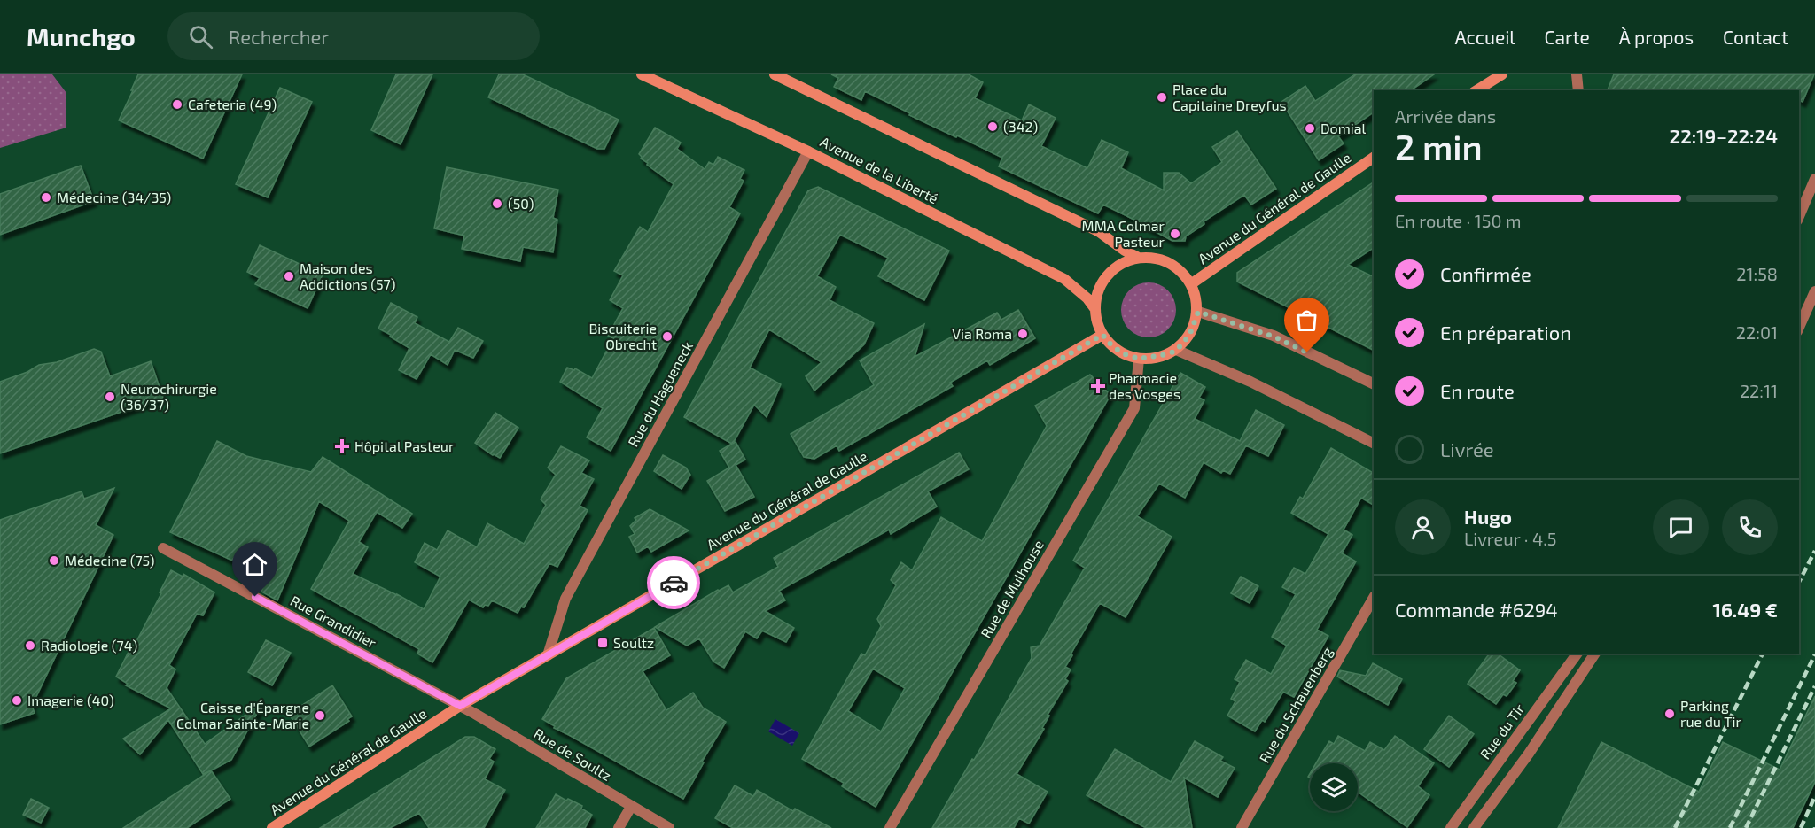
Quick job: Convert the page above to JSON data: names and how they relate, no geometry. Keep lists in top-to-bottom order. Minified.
{"streets":{"main road":["Avenue de la Liberté","Avenue du Général de Gaulle"],"street":["Rue du Hagueneck","Rue de Mulhouse","Rue Grandidier","Rue du Schauenberg","Rue du Tir","Rue de Soultz"]},"crossings":[["Avenue de la Liberté","Avenue du Général de Gaulle"],["Avenue de la Liberté","Rue du Hagueneck"],["Avenue de la Liberté","Rue de Mulhouse"],["Avenue du Général de Gaulle","Rue du Hagueneck"],["Avenue du Général de Gaulle","Rue de Mulhouse"],["Avenue du Général de Gaulle","Rue Grandidier"],["Avenue du Général de Gaulle","Rue de Soultz"],["Rue Grandidier","Rue de Soultz"]],"places":{"other":["Place du Capitaine Dreyfus","Cafeteria (49)","(342)","Domial","Médecine (34/35)","(50)","MMA Colmar Pasteur","Maison des Addictions (57)","Via Roma","Biscuiterie Obrecht","Neurochirurgie (36/37)","Médecine (75)","Radiologie (74)","Imagerie (40)","Parking rue du Tir","Caisse d'Épargne Colmar Sainte-Marie"],"health":["Pharmacie des Vosges","Hôpital Pasteur"],"transit":["Soultz"]},"page":{"header":"Munchgo","search":"Rechercher","nav":["Accueil","Carte","À propos","Contact"],"heading":["2 min","Arrivée dans","22:19–22:24"],"panel":["Hugo","Livreur · 4.5","Commande #6294","16.49 €"],"bar":"En route · 150 m","list":[["Confirmée","21:58"],["En préparation","22:01"],["En route","22:11"],"Livrée"]}}
